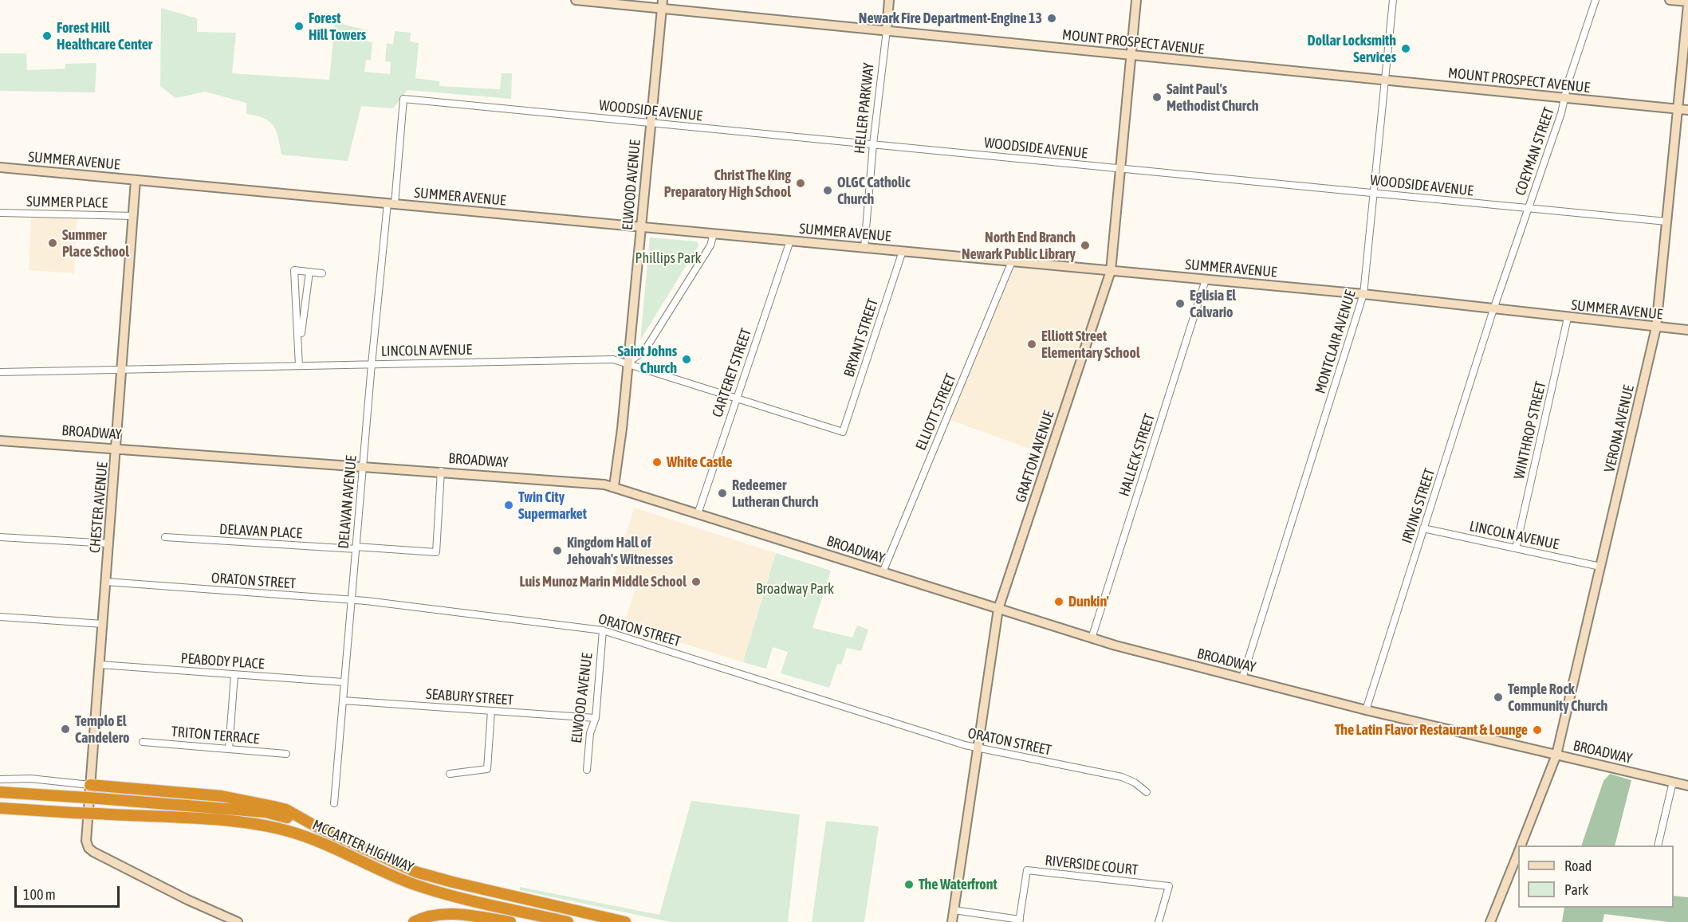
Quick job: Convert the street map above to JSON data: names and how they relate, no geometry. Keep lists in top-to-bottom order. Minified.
{"streets":{"highway":["MCCARTER HIGHWAY"],"street":["MOUNT PROSPECT AVENUE","HELLER PARKWAY","WOODSIDE AVENUE","COEYMAN STREET","SUMMER AVENUE","ELWOOD AVENUE","SUMMER PLACE","BRYANT STREET","MONTCLAIR AVENUE","LINCOLN AVENUE","CARTERET STREET","ELLIOTT STREET","VERONA AVENUE","WINTHROP STREET","BROADWAY","HALLECK STREET","GRAFTON AVENUE","DELAVAN AVENUE","IRVING STREET","CHESTER AVENUE","DELAVAN PLACE","ORATON STREET","PEABODY PLACE","SEABURY STREET","TRITON TERRACE","RIVERSIDE COURT"]},"crossings":[["MOUNT PROSPECT AVENUE","HELLER PARKWAY"],["MOUNT PROSPECT AVENUE","COEYMAN STREET"],["MOUNT PROSPECT AVENUE","ELWOOD AVENUE"],["MOUNT PROSPECT AVENUE","MONTCLAIR AVENUE"],["MOUNT PROSPECT AVENUE","VERONA AVENUE"],["MOUNT PROSPECT AVENUE","GRAFTON AVENUE"],["HELLER PARKWAY","WOODSIDE AVENUE"],["HELLER PARKWAY","SUMMER AVENUE"],["WOODSIDE AVENUE","COEYMAN STREET"],["WOODSIDE AVENUE","ELWOOD AVENUE"],["WOODSIDE AVENUE","MONTCLAIR AVENUE"],["WOODSIDE AVENUE","VERONA AVENUE"],["WOODSIDE AVENUE","GRAFTON AVENUE"],["WOODSIDE AVENUE","DELAVAN AVENUE"],["COEYMAN STREET","SUMMER AVENUE"],["COEYMAN STREET","IRVING STREET"],["SUMMER AVENUE","ELWOOD AVENUE"],["SUMMER AVENUE","BRYANT STREET"],["SUMMER AVENUE","MONTCLAIR AVENUE"],["SUMMER AVENUE","CARTERET STREET"],["SUMMER AVENUE","ELLIOTT STREET"],["SUMMER AVENUE","VERONA AVENUE"],["SUMMER AVENUE","WINTHROP STREET"],["SUMMER AVENUE","HALLECK STREET"],["SUMMER AVENUE","GRAFTON AVENUE"],["SUMMER AVENUE","DELAVAN AVENUE"],["SUMMER AVENUE","IRVING STREET"],["SUMMER AVENUE","CHESTER AVENUE"],["ELWOOD AVENUE","LINCOLN AVENUE"],["ELWOOD AVENUE","BROADWAY"],["ELWOOD AVENUE","ORATON STREET"],["ELWOOD AVENUE","SEABURY STREET"],["SUMMER PLACE","CHESTER AVENUE"],["BRYANT STREET","LINCOLN AVENUE"],["MONTCLAIR AVENUE","BROADWAY"],["LINCOLN AVENUE","CARTERET STREET"],["LINCOLN AVENUE","VERONA AVENUE"],["LINCOLN AVENUE","WINTHROP STREET"],["LINCOLN AVENUE","DELAVAN AVENUE"],["LINCOLN AVENUE","IRVING STREET"],["LINCOLN AVENUE","CHESTER AVENUE"],["CARTERET STREET","BROADWAY"],["ELLIOTT STREET","BROADWAY"],["VERONA AVENUE","BROADWAY"],["BROADWAY","HALLECK STREET"],["BROADWAY","GRAFTON AVENUE"],["BROADWAY","DELAVAN AVENUE"],["BROADWAY","IRVING STREET"],["BROADWAY","CHESTER AVENUE"],["BROADWAY","DELAVAN PLACE"],["GRAFTON AVENUE","ORATON STREET"],["DELAVAN AVENUE","DELAVAN PLACE"],["DELAVAN AVENUE","ORATON STREET"],["DELAVAN AVENUE","PEABODY PLACE"],["DELAVAN AVENUE","SEABURY STREET"],["CHESTER AVENUE","ORATON STREET"],["CHESTER AVENUE","PEABODY PLACE"]],"parks":["Phillips Park","Broadway Park"],"places":["Newark Fire Department-Engine 13","Forest Hill Towers","Forest Hill Healthcare Center","Dollar Locksmith Services","Saint Paul's Methodist Church","Christ The King Preparatory High School","OLGC Catholic Church","Summer Place School","North End Branch Newark Public Library","Eglisia El Calvario","Elliott Street Elementary School","Saint Johns Church","White Castle","Redeemer Lutheran Church","Twin City Supermarket","Kingdom Hall of Jehovah's Witnesses","Luis Munoz Marin Middle School","Dunkin'","Temple Rock Community Church","Templo El Candelero","The Latin Flavor Restaurant & Lounge","The Waterfront"],"legend":["Road","Park"],"scale_bar":"100 m"}
